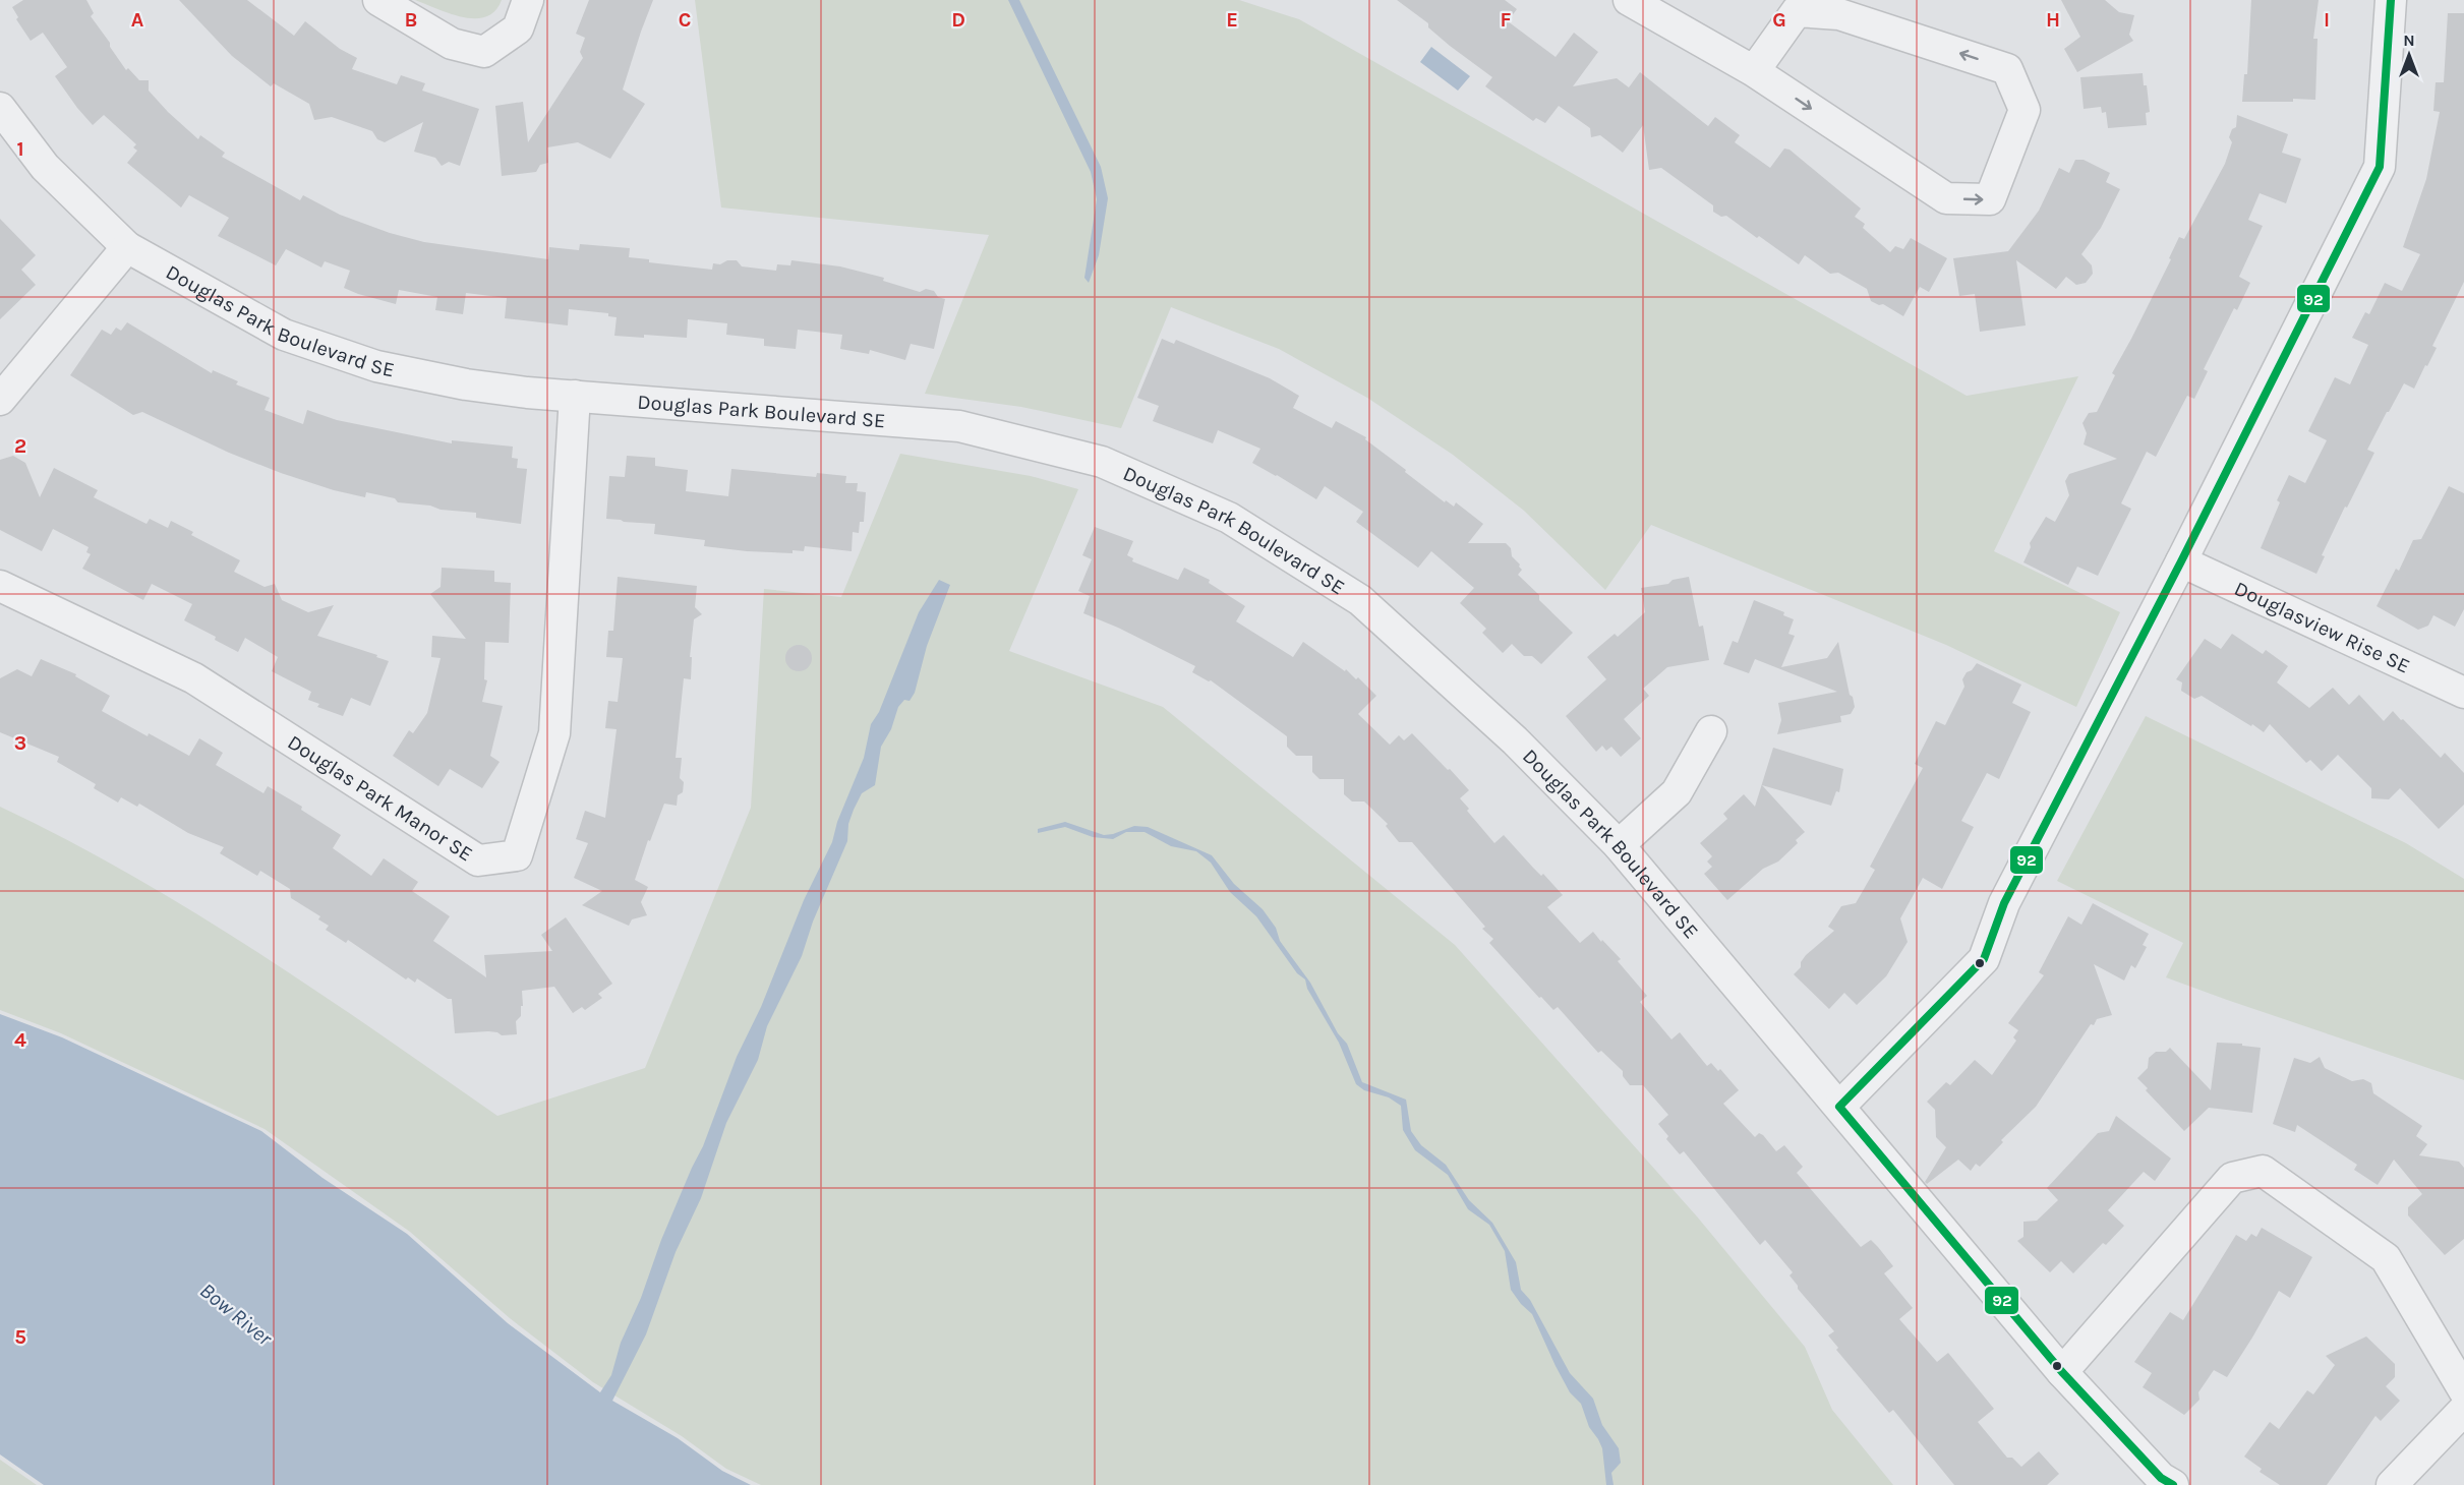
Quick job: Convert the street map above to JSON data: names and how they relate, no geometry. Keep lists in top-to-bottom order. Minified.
{"streets":{"street":["Douglas Park Boulevard SE","Douglasview Rise SE","Douglas Park Manor SE"]},"crossings":[["Douglas Park Boulevard SE","Douglas Park Manor SE"]],"water":["Bow River"],"lines":["transit line 92"],"north":"top","grid":{"columns":["A","B","C","D","E","F","G","H","I"],"rows":["1","2","3","4","5"]}}
